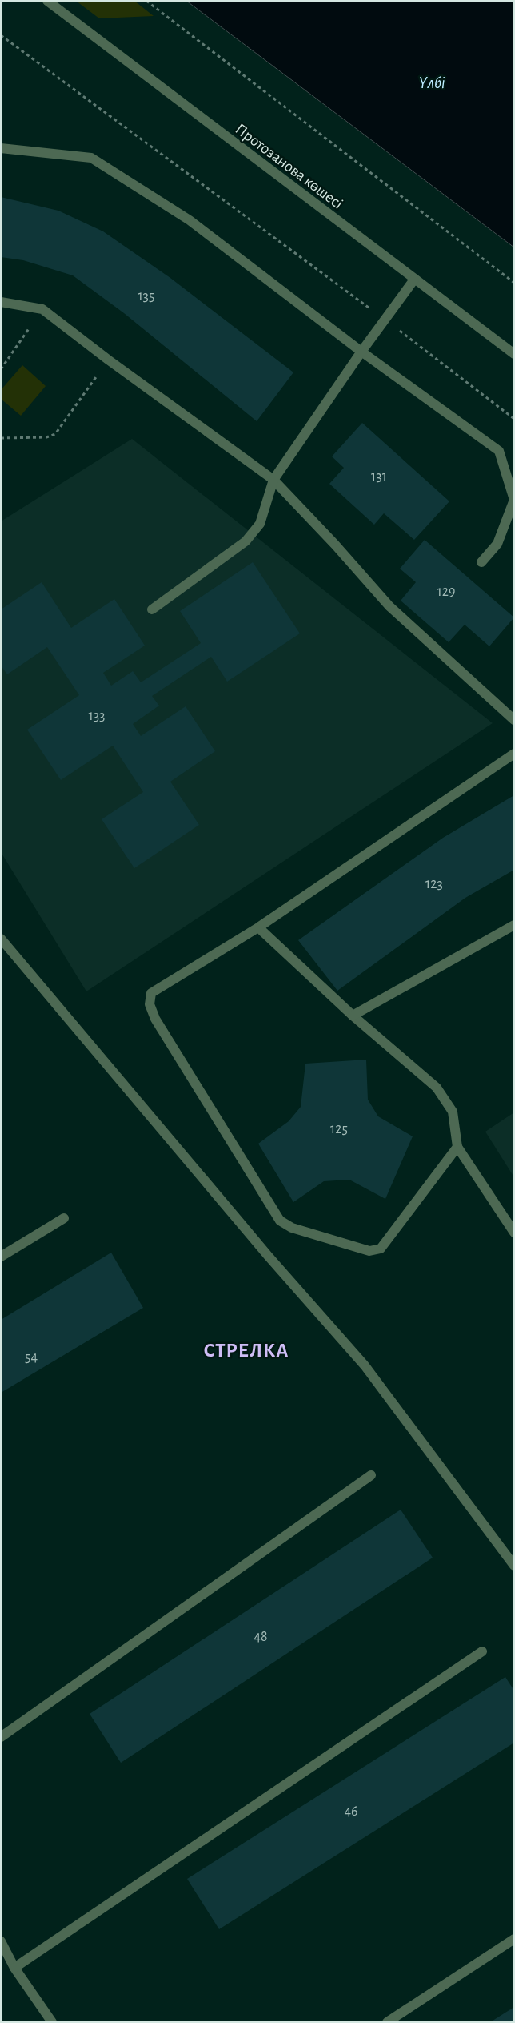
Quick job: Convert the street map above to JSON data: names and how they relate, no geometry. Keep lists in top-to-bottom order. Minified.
{"streets":{"street":["Протозанова көшесі"]},"districts":["СТРЕЛКА"],"water":["Үлбі"],"house_numbers":["135","131","129","133","123","125","54","48","46"]}
